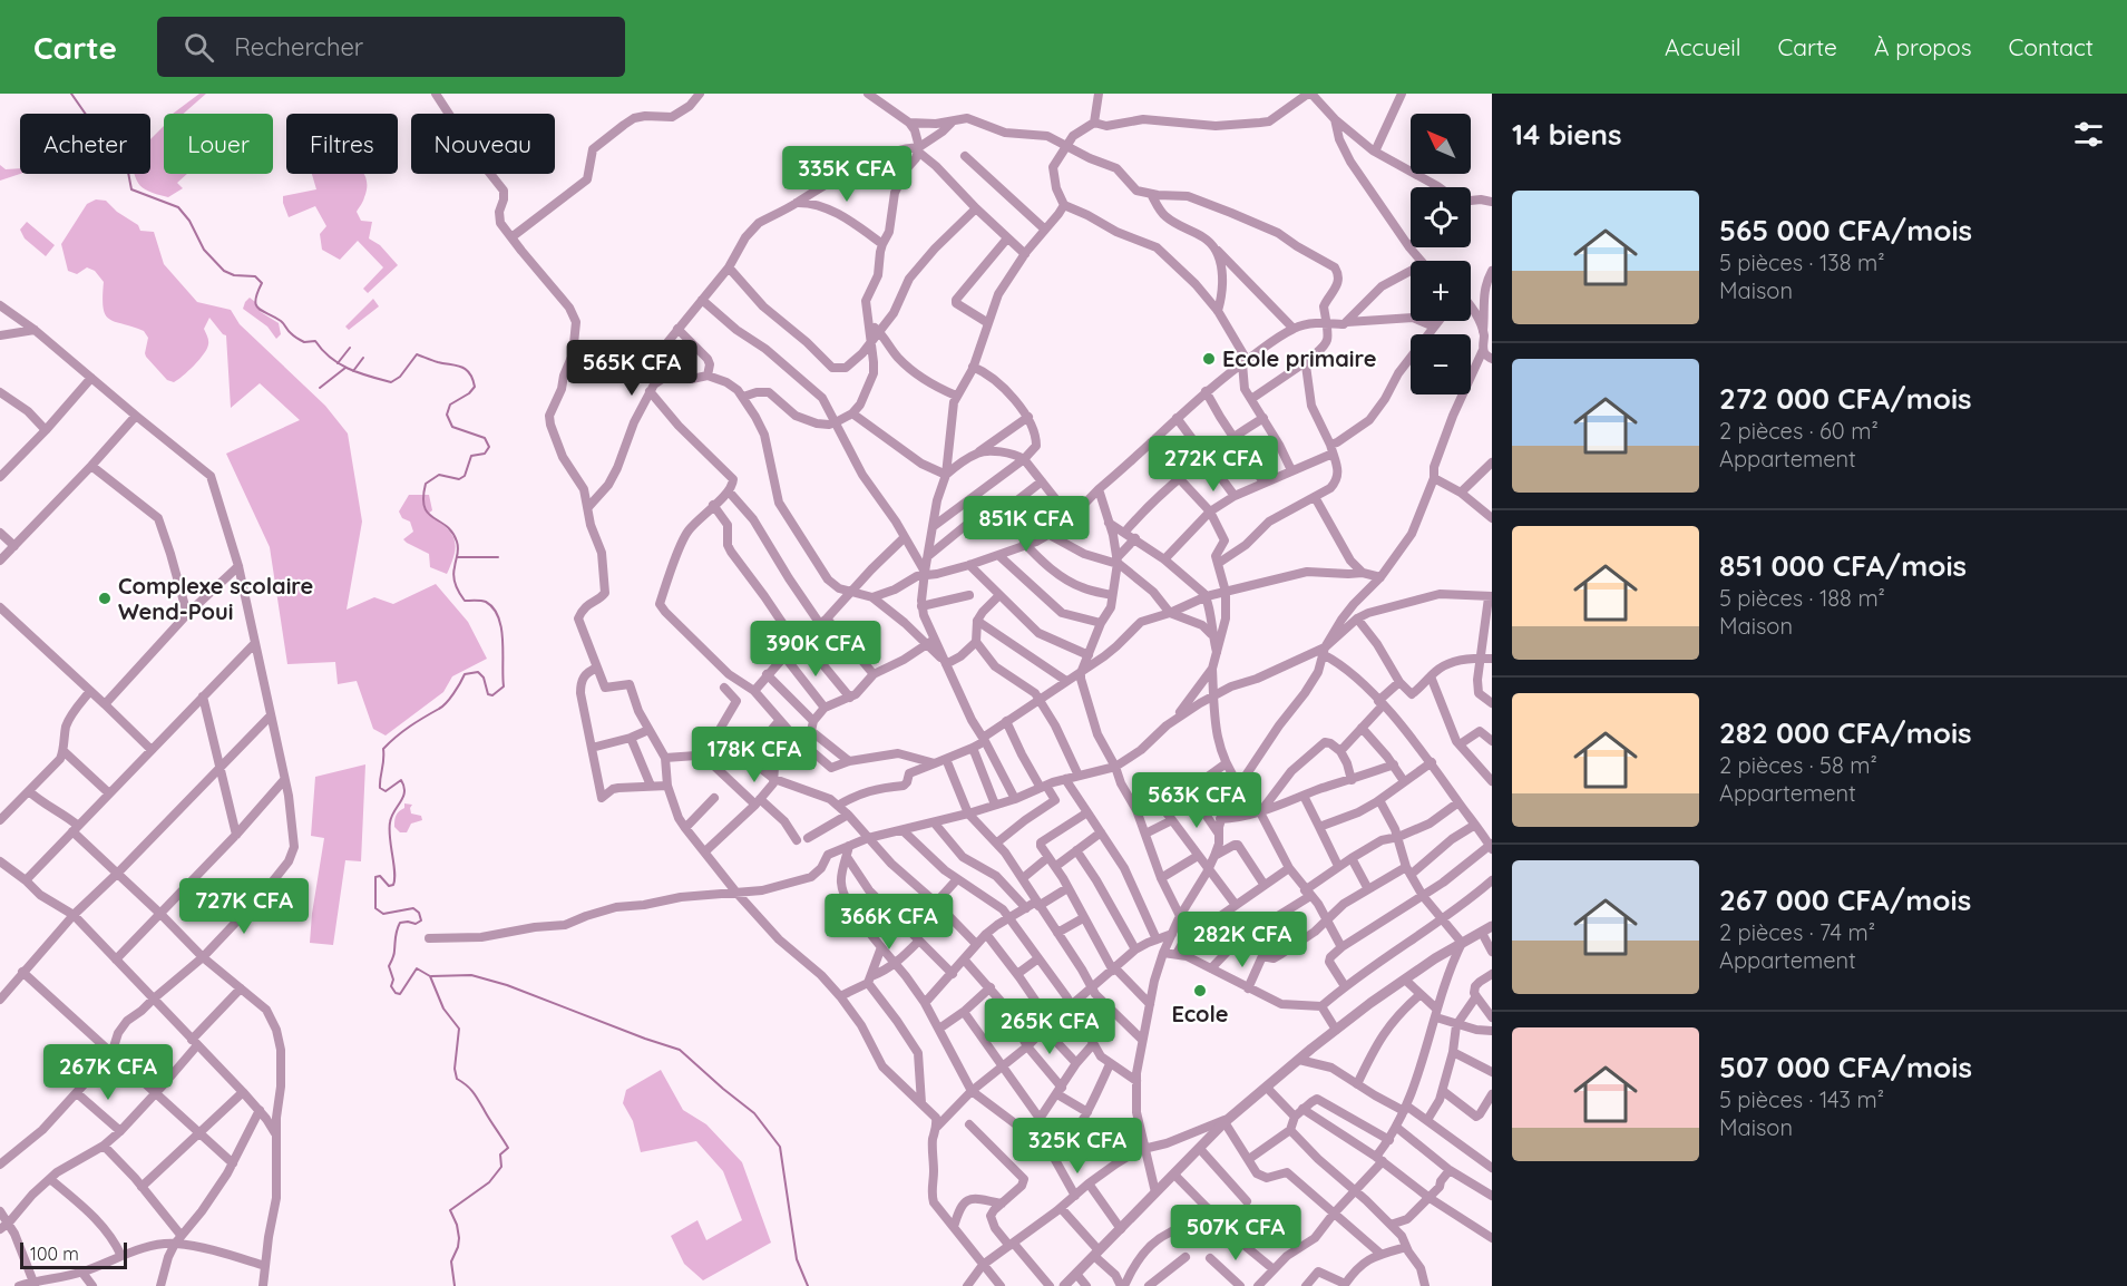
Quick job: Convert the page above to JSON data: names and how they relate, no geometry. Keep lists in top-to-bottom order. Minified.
{"places":["Ecole primaire","Complexe scolaire Wend-Poui","Ecole"],"scale_bar":"100 m","north":"top left","page":{"header":"Carte","search":"Rechercher","nav":["Accueil","Carte","À propos","Contact"],"heading":"14 biens","map_buttons":["+","−"],"chip":["Acheter","Louer","Filtres","Nouveau"],"price":["335K CFA","565K CFA","272K CFA","851K CFA","390K CFA","178K CFA","563K CFA","727K CFA","366K CFA","282K CFA","265K CFA","267K CFA","325K CFA","507K CFA"],"list":[{"name":"565 000 CFA/mois","note":"5 pièces · 138 m² · Maison"},{"name":"272 000 CFA/mois","note":"2 pièces · 60 m² · Appartement"},{"name":"851 000 CFA/mois","note":"5 pièces · 188 m² · Maison"},{"name":"282 000 CFA/mois","note":"2 pièces · 58 m² · Appartement"},{"name":"267 000 CFA/mois","note":"2 pièces · 74 m² · Appartement"},{"name":"507 000 CFA/mois","note":"5 pièces · 143 m² · Maison"}],"scale":"100 m"}}
